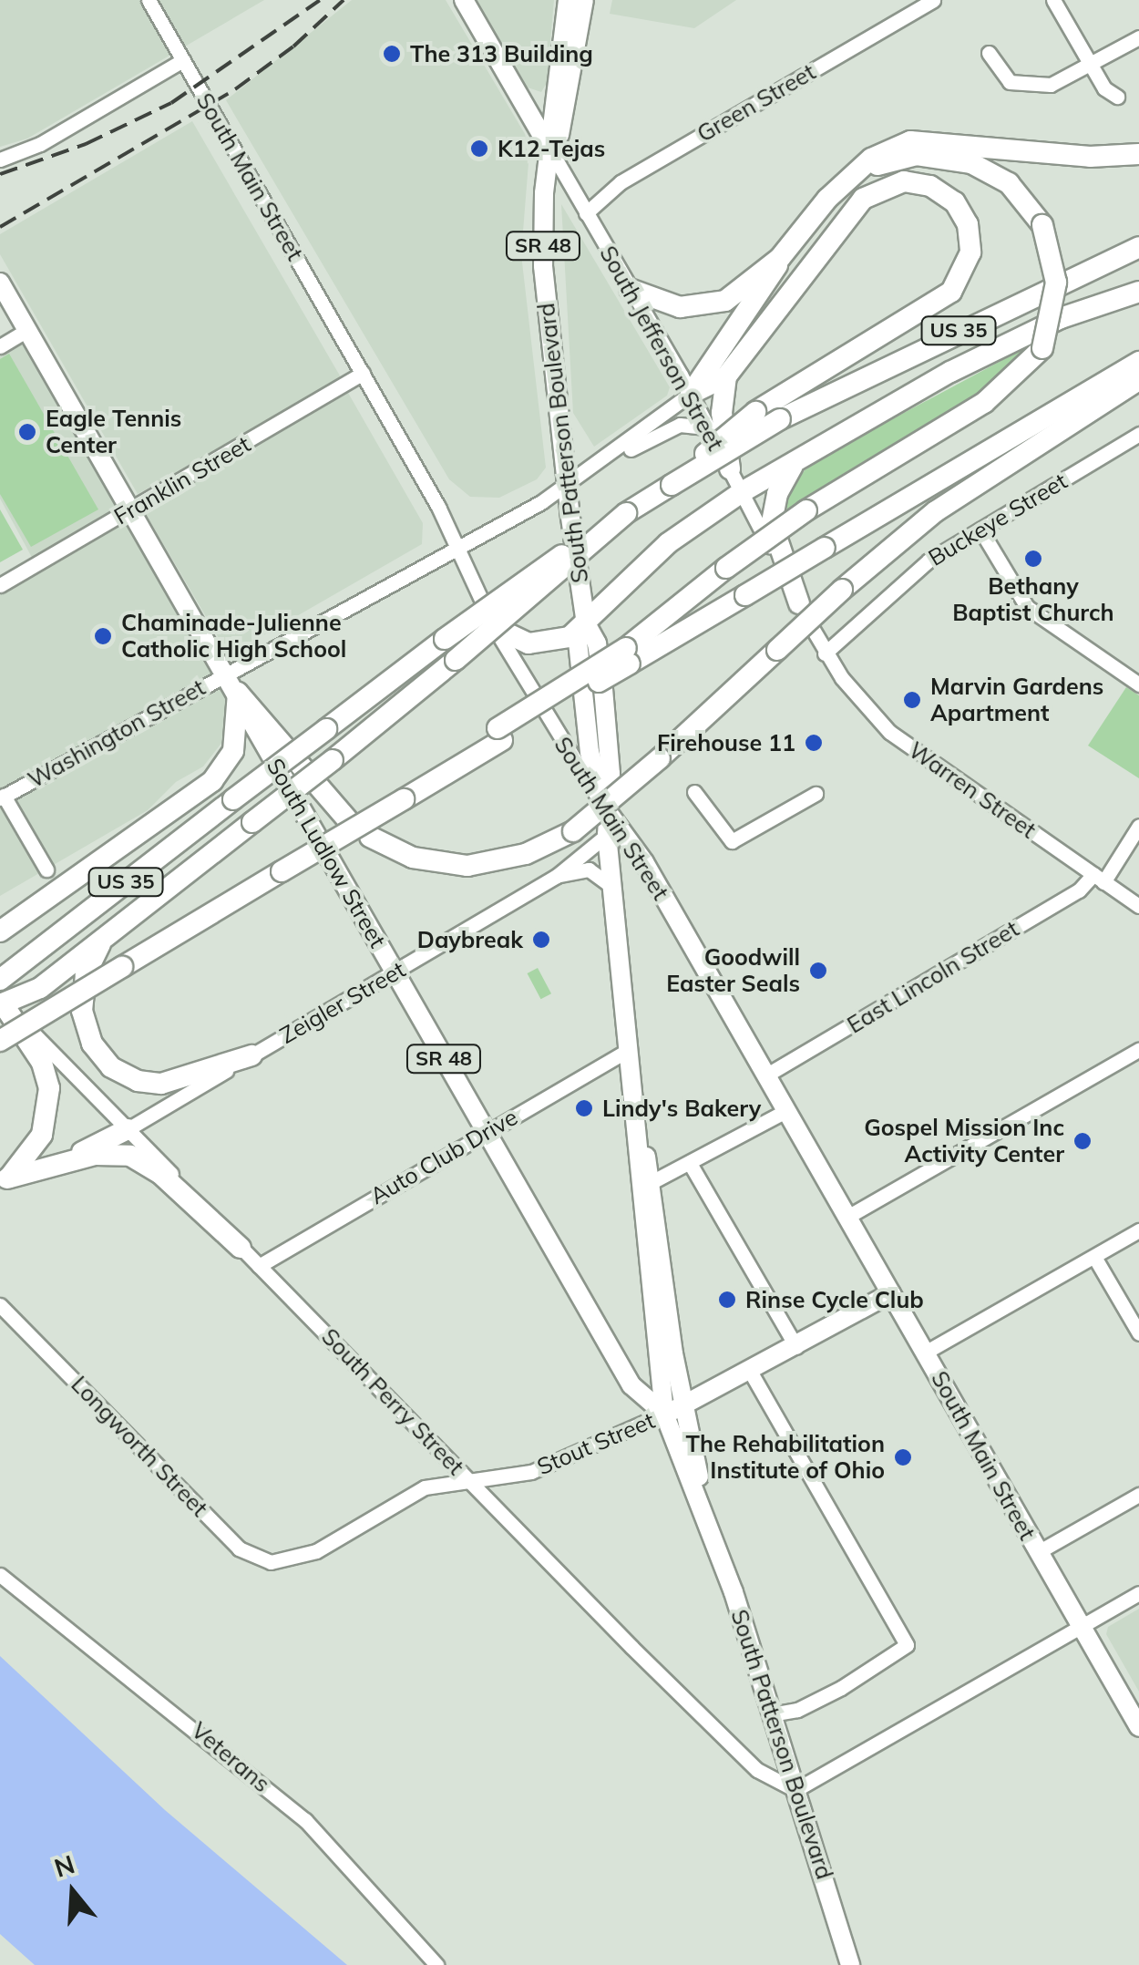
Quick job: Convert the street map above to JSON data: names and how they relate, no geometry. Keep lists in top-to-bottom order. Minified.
{"streets":{"highway":["US 35"],"main road":["South Main Street","SR 48","South Jefferson Street","South Patterson Boulevard","South Ludlow Street","Stout Street"],"street":["Green Street","Franklin Street","Buckeye Street","Washington Street","Warren Street","East Lincoln Street","Zeigler Street","Auto Club Drive","South Perry Street","Longworth Street","Veterans"]},"crossings":[["Green Street","South Jefferson Street"],["South Main Street","South Patterson Boulevard"],["South Main Street","Franklin Street"],["South Main Street","Washington Street"],["South Main Street","East Lincoln Street"],["South Main Street","Stout Street"],["South Jefferson Street","South Patterson Boulevard"],["South Jefferson Street","Buckeye Street"],["South Jefferson Street","Warren Street"],["South Patterson Boulevard","Washington Street"],["South Patterson Boulevard","South Ludlow Street"],["South Patterson Boulevard","Zeigler Street"],["South Patterson Boulevard","Auto Club Drive"],["South Patterson Boulevard","South Perry Street"],["South Patterson Boulevard","Stout Street"],["Franklin Street","South Ludlow Street"],["Buckeye Street","Warren Street"],["Washington Street","South Ludlow Street"],["Warren Street","East Lincoln Street"],["South Ludlow Street","Zeigler Street"],["South Ludlow Street","Auto Club Drive"],["South Ludlow Street","Stout Street"],["Zeigler Street","South Perry Street"],["Auto Club Drive","South Perry Street"],["South Perry Street","Stout Street"],["Stout Street","Longworth Street"]],"places":["The 313 Building","K12-Tejas","Eagle Tennis Center","Bethany Baptist Church","Chaminade-Julienne Catholic High School","Marvin Gardens Apartment","Firehouse 11","Daybreak","Goodwill Easter Seals","Lindy's Bakery","Gospel Mission Inc Activity Center","Rinse Cycle Club","The Rehabilitation Institute of Ohio"],"north":"top"}
